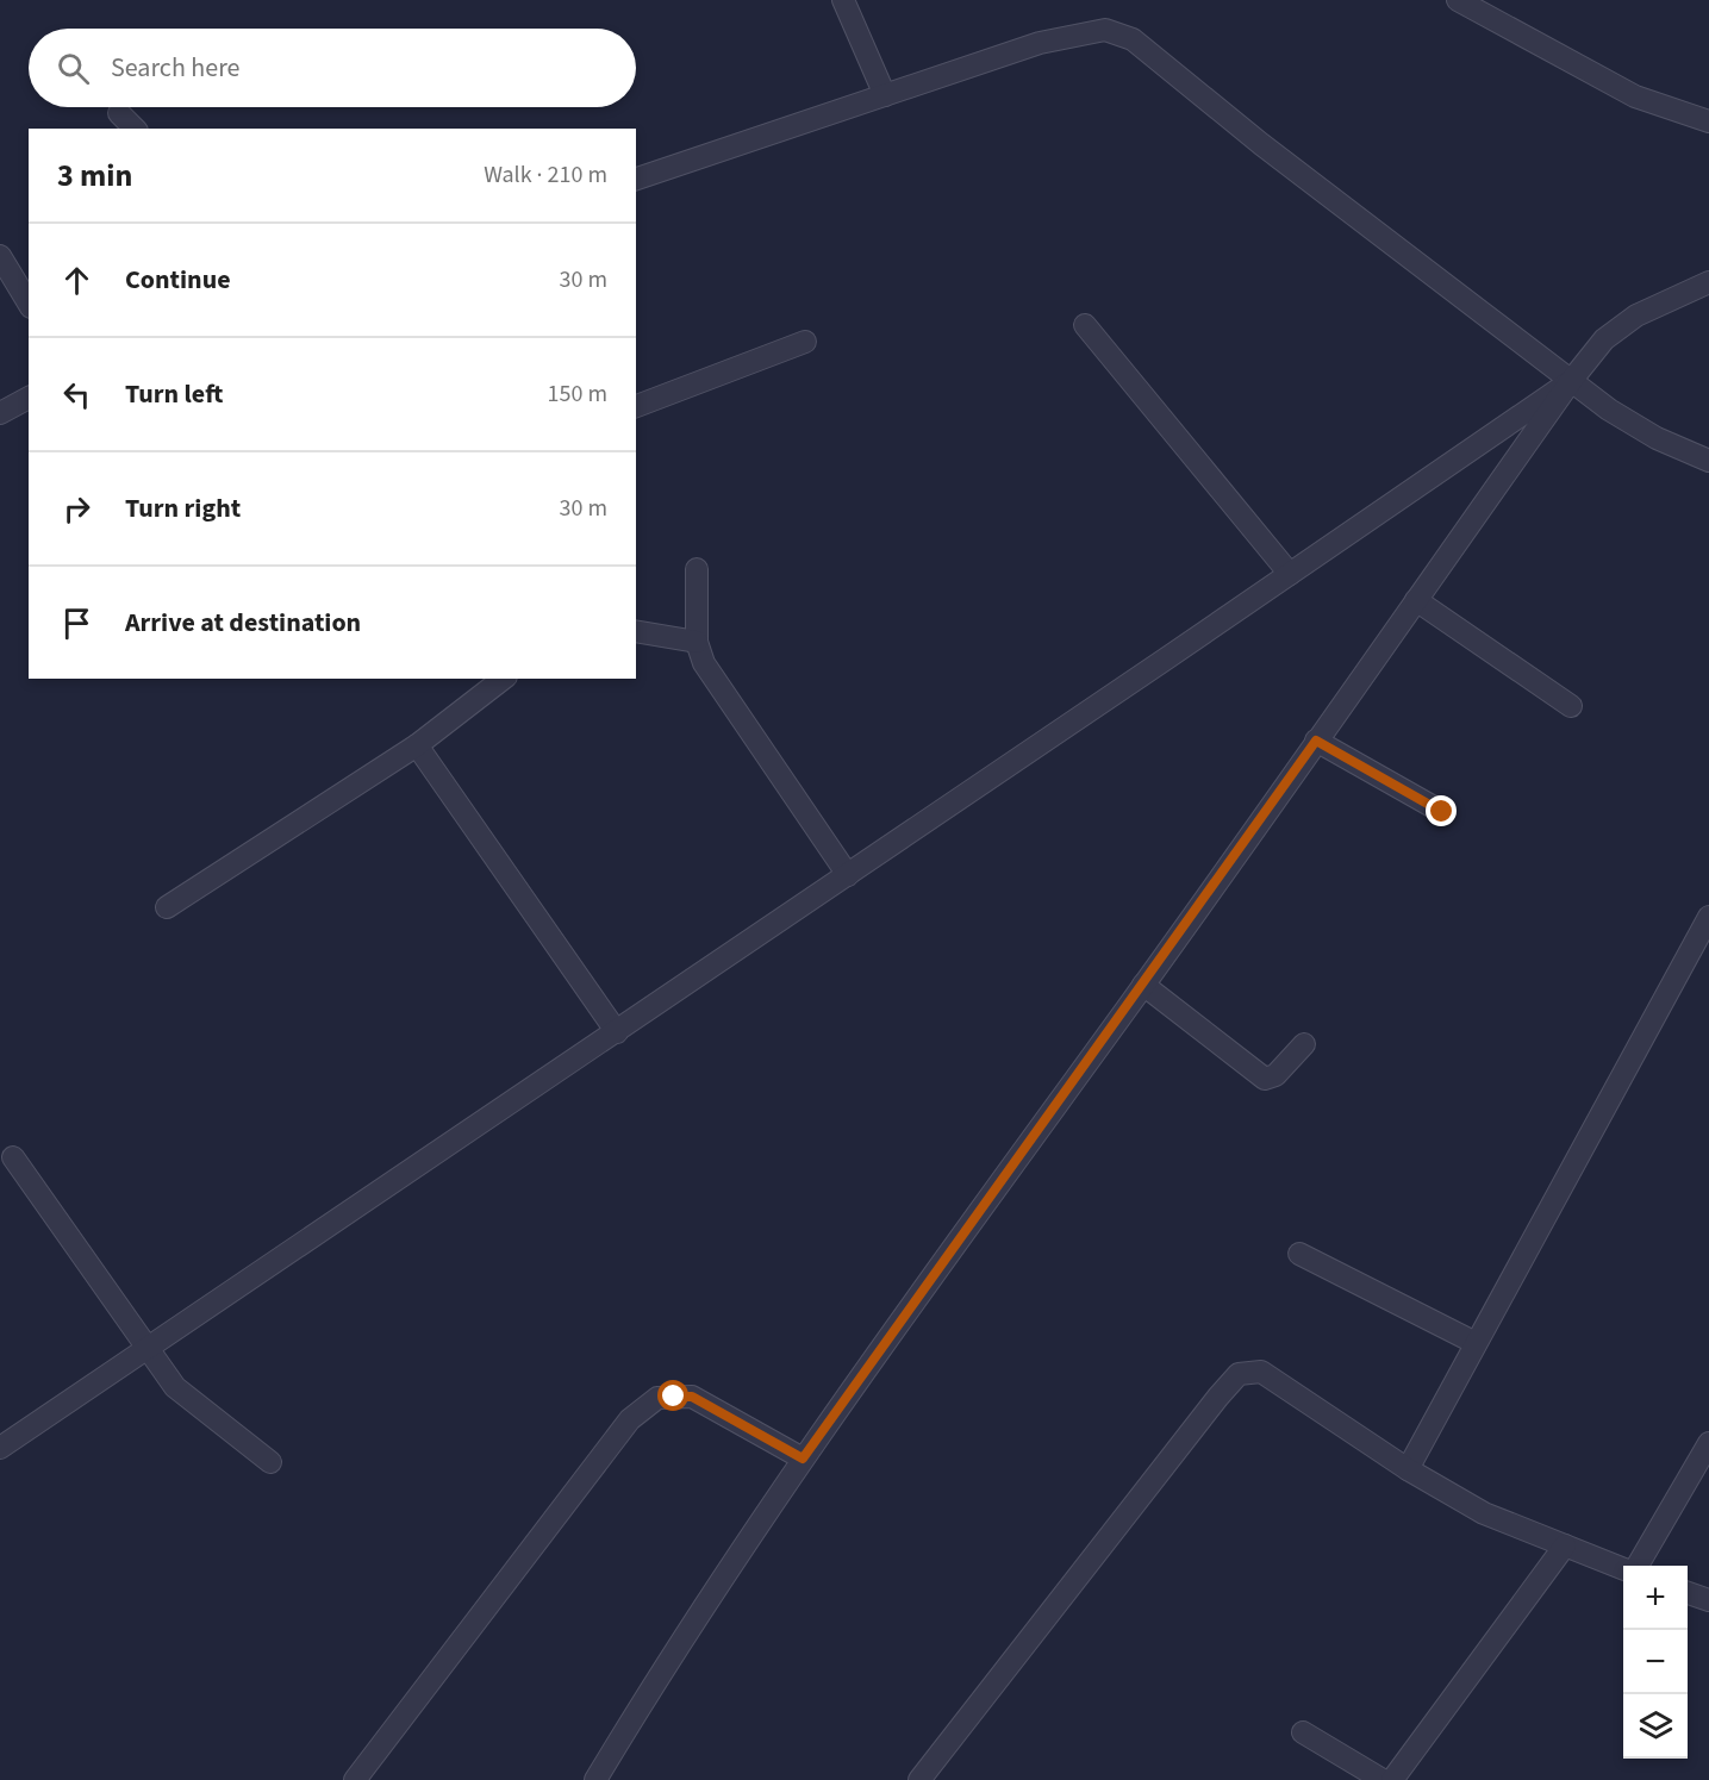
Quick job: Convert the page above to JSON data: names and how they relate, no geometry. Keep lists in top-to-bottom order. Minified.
{"page":{"search":"Search here","heading":["3 min","Walk · 210 m"],"list":[["Continue","30 m"],["Turn left","150 m"],["Turn right","30 m"],"Arrive at destination"],"map_buttons":["+","−"]}}
